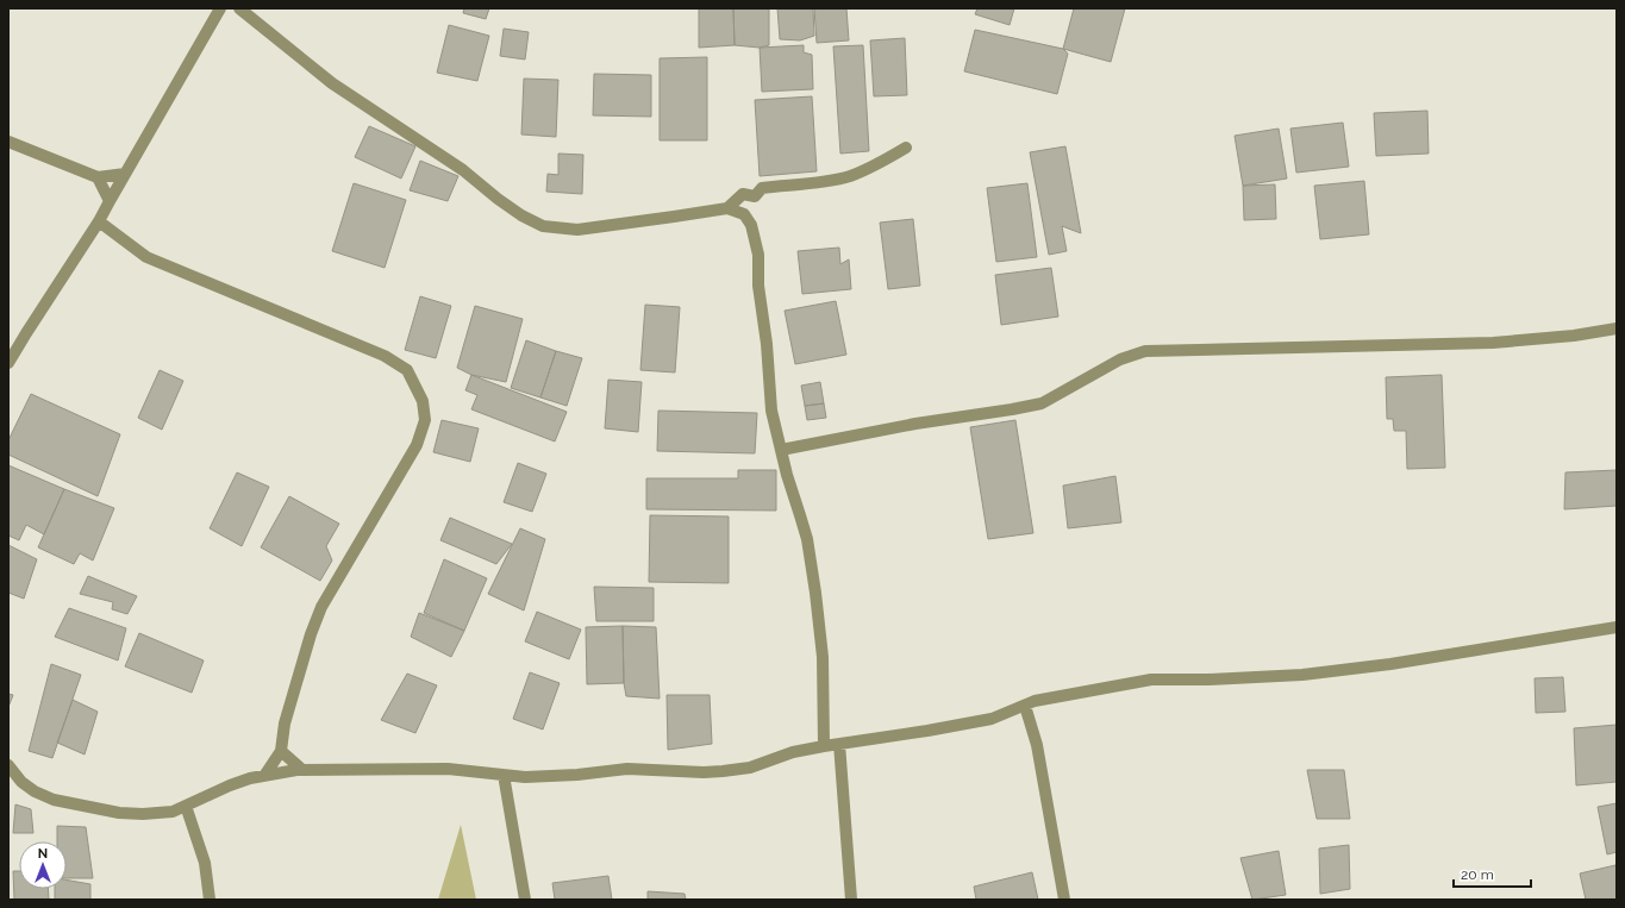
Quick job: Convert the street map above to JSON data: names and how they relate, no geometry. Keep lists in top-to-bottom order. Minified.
{"scale_bar":"20 m","north":"top"}
